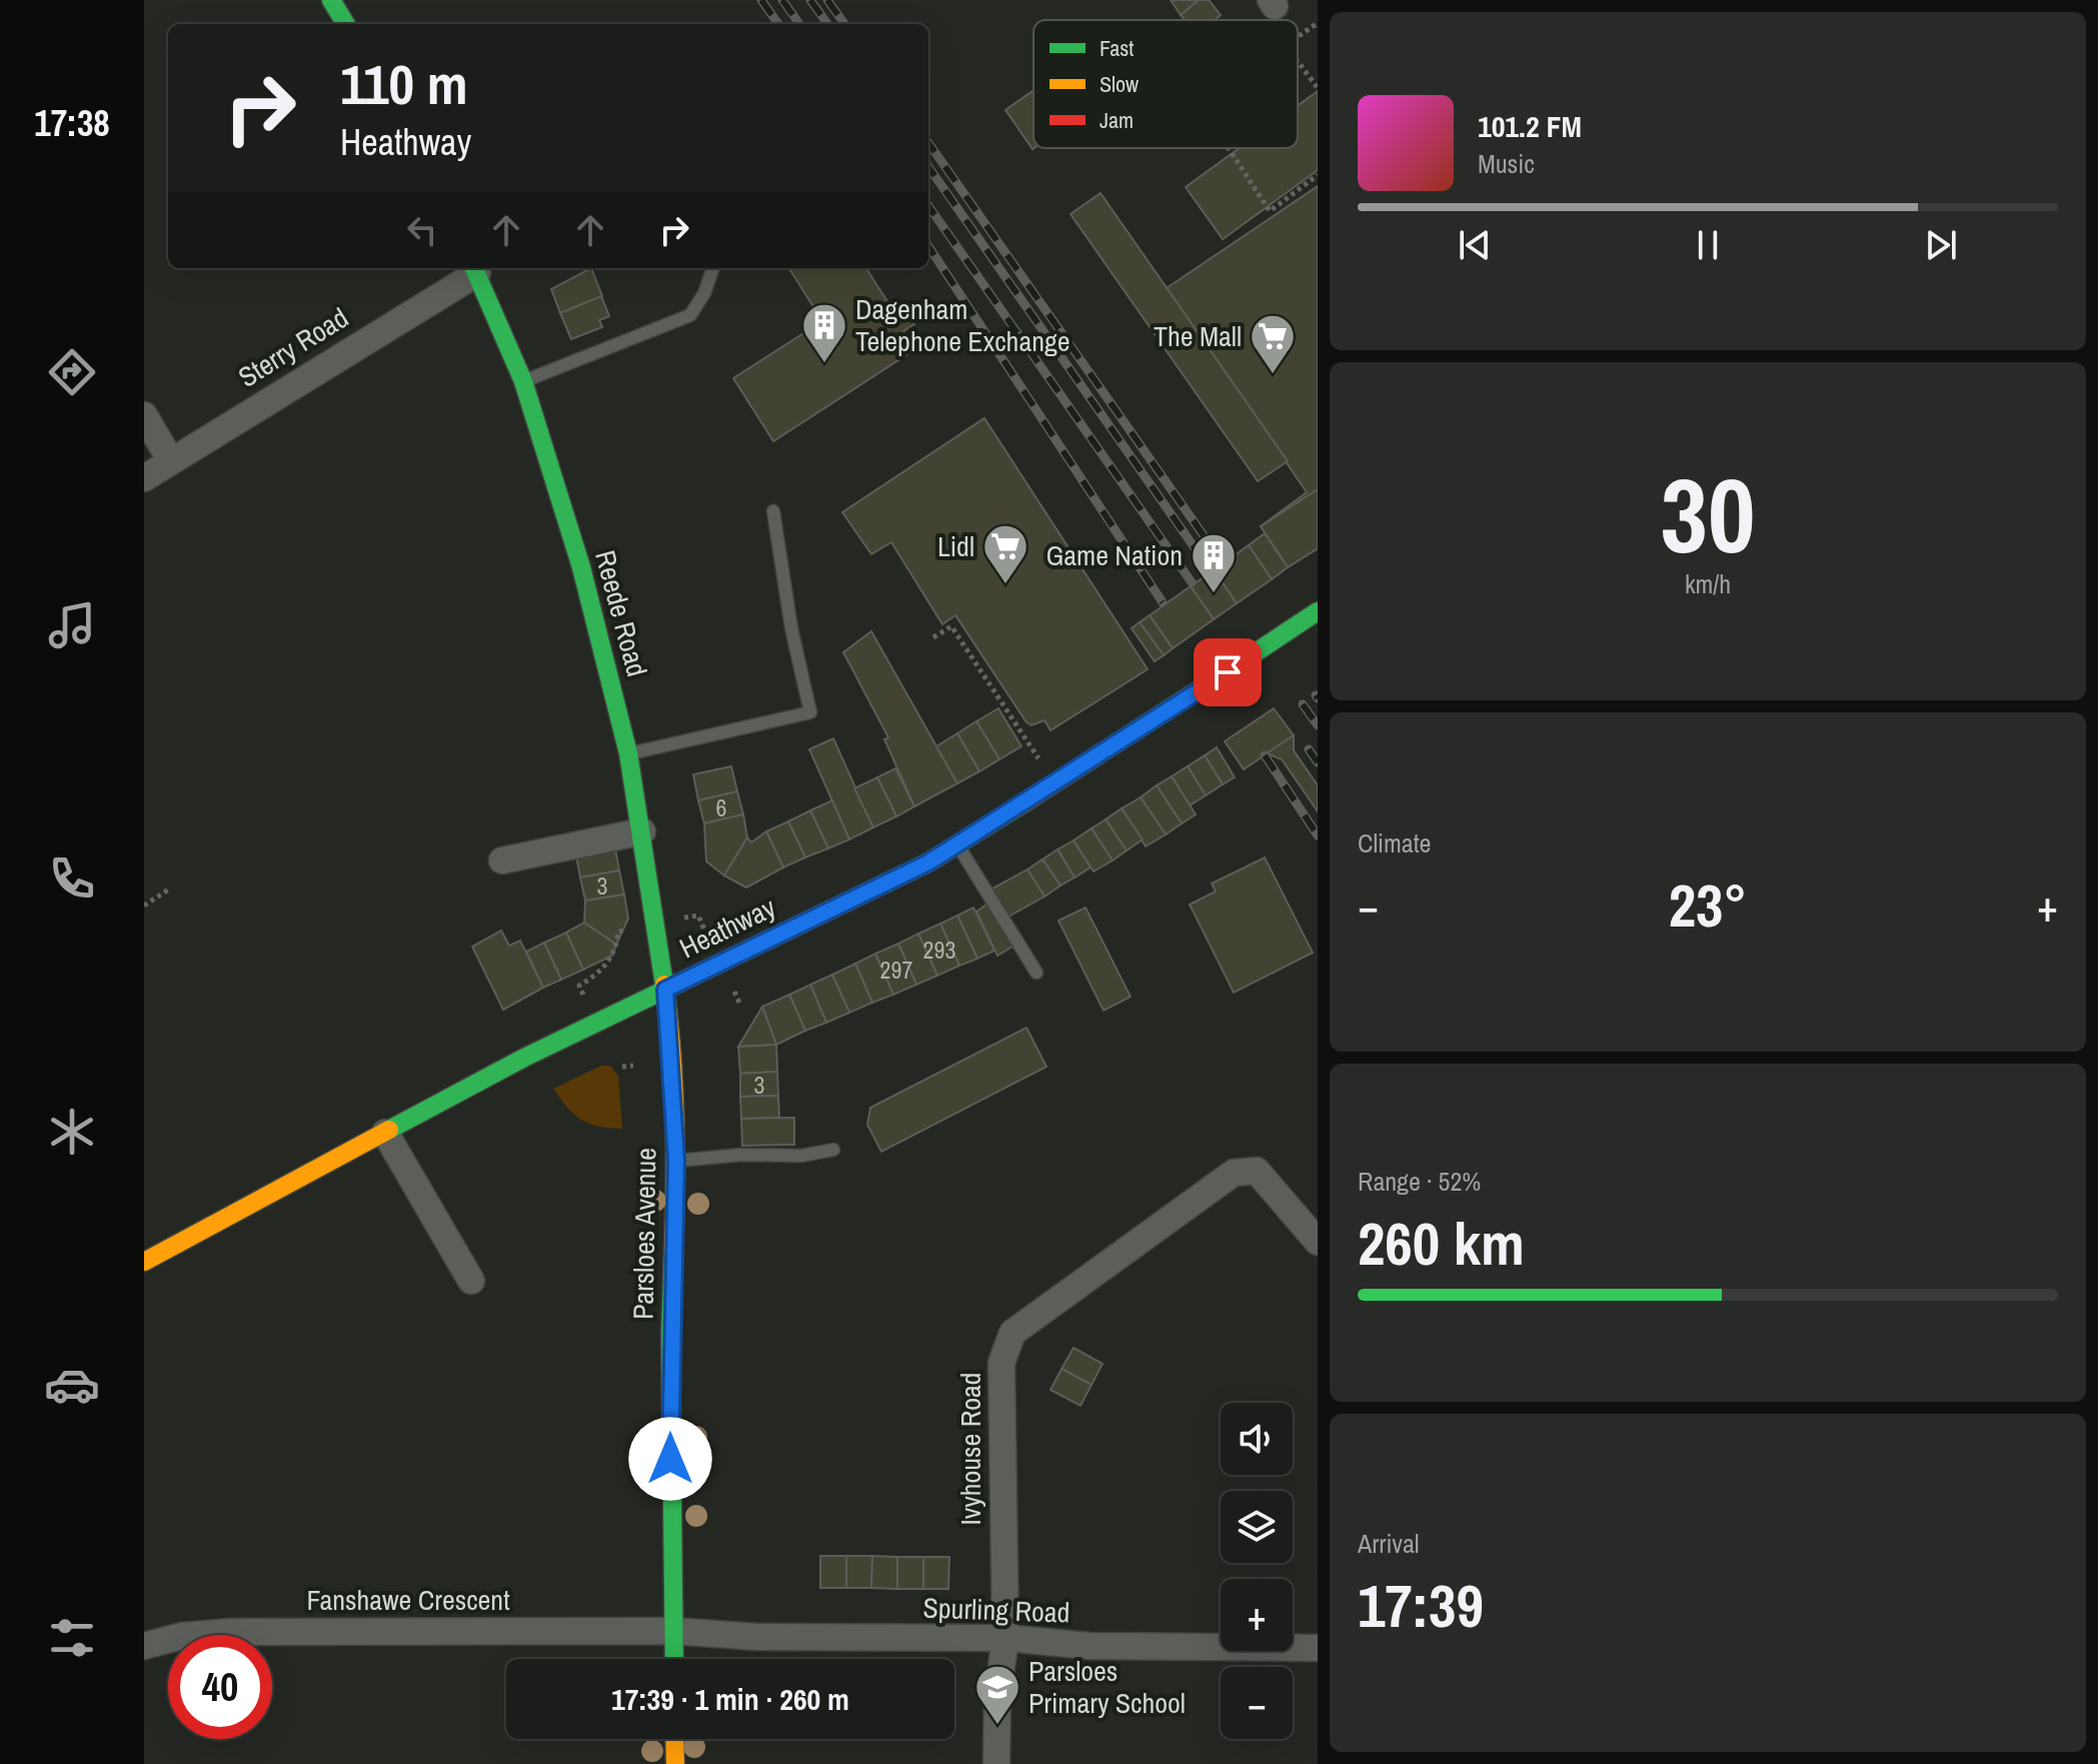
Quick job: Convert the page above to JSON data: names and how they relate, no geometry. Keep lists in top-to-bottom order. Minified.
{"streets":{"street":["Sterry Road","Reede Road","Heathway","Parsloes Avenue","Ivyhouse Road","Fanshawe Crescent","Spurling Road"]},"crossings":[["Sterry Road","Reede Road"],["Reede Road","Heathway"],["Reede Road","Parsloes Avenue"],["Heathway","Parsloes Avenue"],["Parsloes Avenue","Fanshawe Crescent"],["Parsloes Avenue","Spurling Road"],["Ivyhouse Road","Spurling Road"],["Fanshawe Crescent","Spurling Road"]],"places":{"building":["Dagenham Telephone Exchange","Game Nation"],"supermarket":["The Mall","Lidl"],"school or university":["Parsloes Primary School"]},"house_numbers":["6","3","293","297","3"],"legend":["Fast","Slow","Jam"],"page":{"tabs":"17:38","turn":["110 m","Heathway"],"song":["101.2 FM","Music"],"tile":[["30","km/h"],"Climate",["Range · 52%","260 km"],["Arrival","17:39"]],"heat":["−","23°","+"],"map_buttons":["+","−"],"limit":"40","trip":"17:39 · 1 min · 260 m"}}
